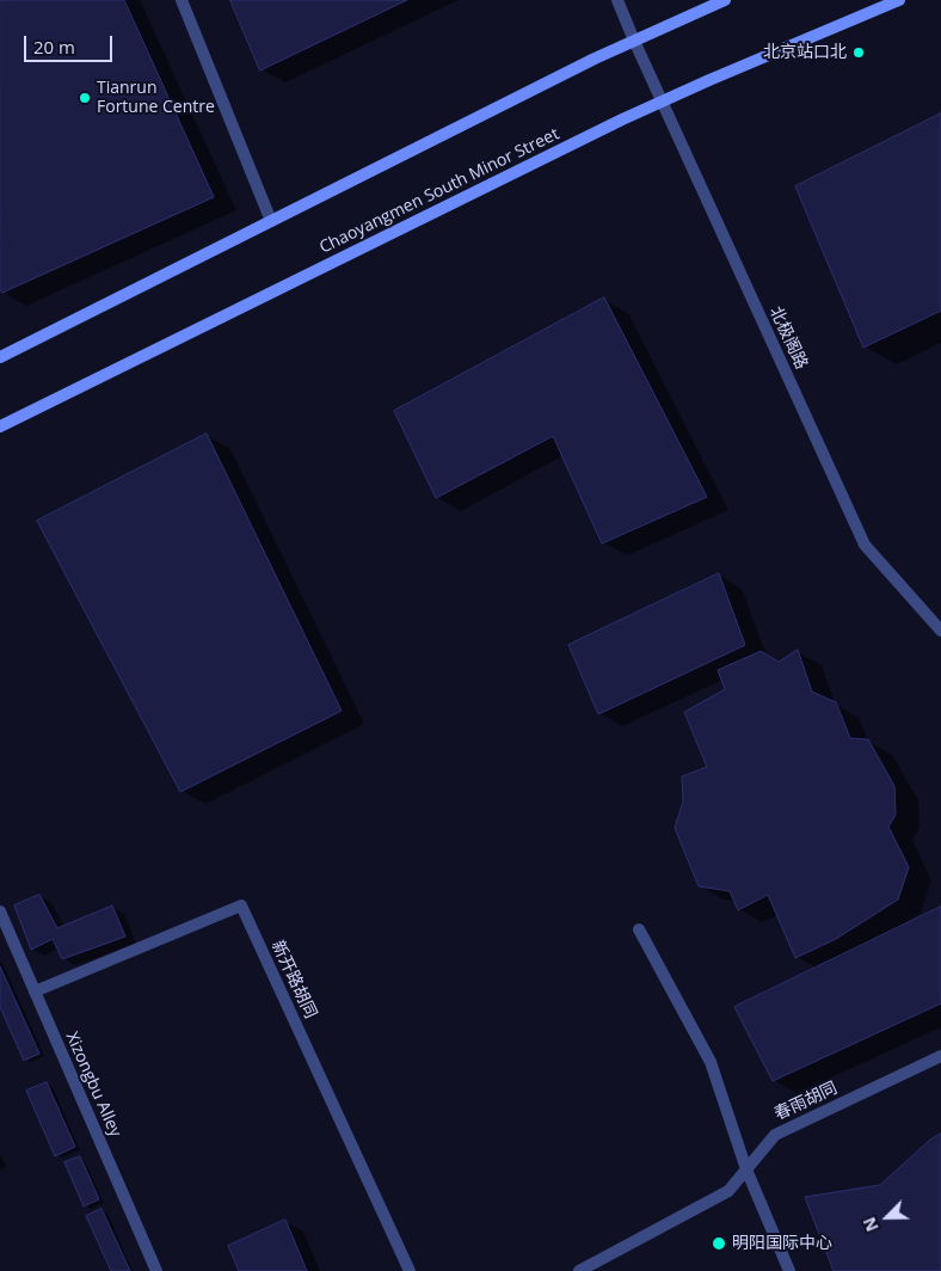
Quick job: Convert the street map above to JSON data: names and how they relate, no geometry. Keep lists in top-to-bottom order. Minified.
{"streets":{"main road":["Chaoyangmen South Minor Street"],"street":["北极阁路","新开路胡同","Xizongbu Alley","春雨胡同"]},"crossings":[["Chaoyangmen South Minor Street","北极阁路"],["新开路胡同","Xizongbu Alley"]],"places":["北京站口北","Tianrun Fortune Centre","明阳国际中心"],"scale_bar":"20 m","north":"bottom left"}
